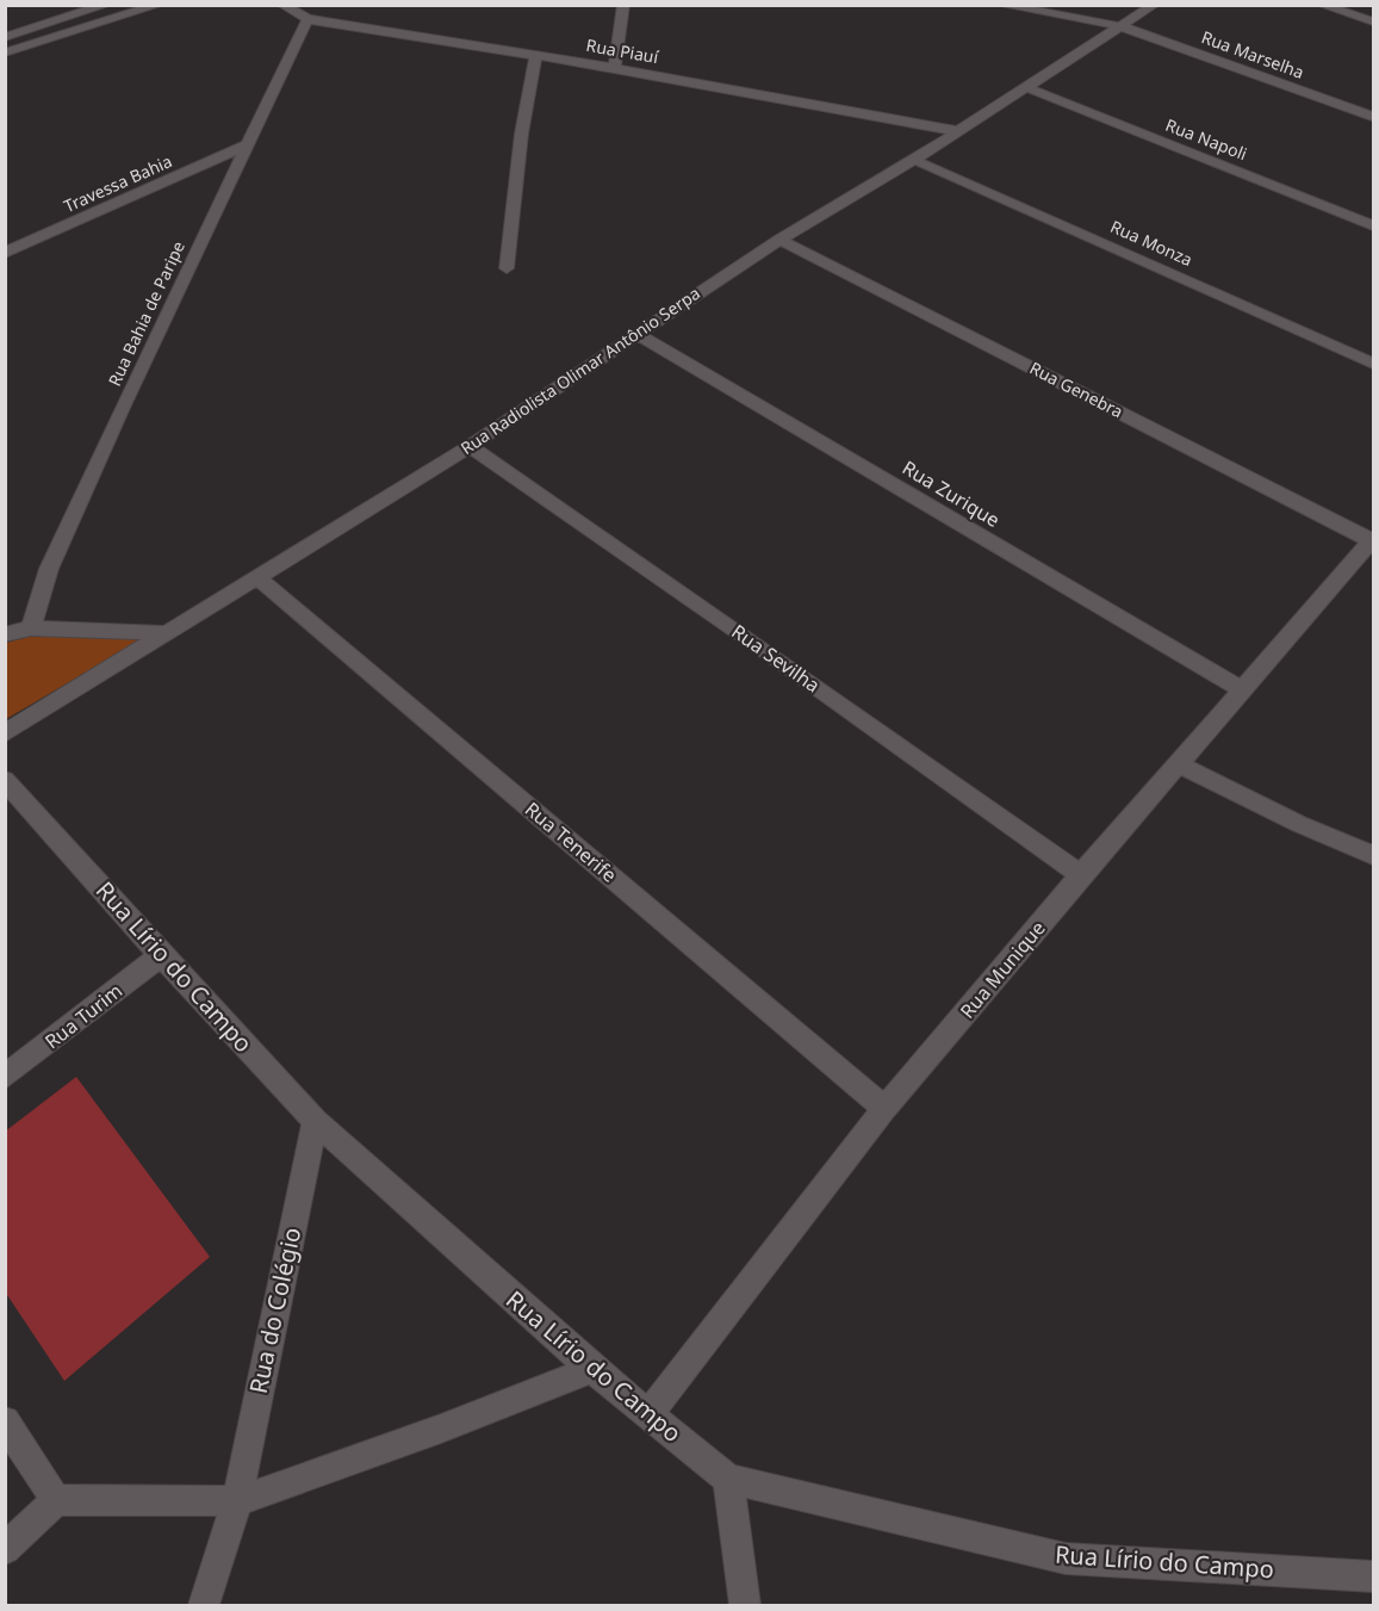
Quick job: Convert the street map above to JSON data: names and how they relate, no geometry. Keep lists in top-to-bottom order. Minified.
{"streets":{"street":["Rua Piauí","Rua Marselha","Rua Napoli","Travessa Bahia","Rua Monza","Rua Bahia de Paripe","Rua Radiolista Olimar Antônio Serpa","Rua Genebra","Rua Zurique","Rua Sevilha","Rua Tenerife","Rua Lírio do Campo","Rua Munique","Rua Turim","Rua do Colégio"]},"crossings":[["Rua Piauí","Rua Bahia de Paripe"],["Rua Piauí","Rua Radiolista Olimar Antônio Serpa"],["Rua Marselha","Rua Radiolista Olimar Antônio Serpa"],["Rua Napoli","Rua Radiolista Olimar Antônio Serpa"],["Travessa Bahia","Rua Bahia de Paripe"],["Rua Monza","Rua Radiolista Olimar Antônio Serpa"],["Rua Radiolista Olimar Antônio Serpa","Rua Genebra"],["Rua Radiolista Olimar Antônio Serpa","Rua Zurique"],["Rua Radiolista Olimar Antônio Serpa","Rua Sevilha"],["Rua Radiolista Olimar Antônio Serpa","Rua Tenerife"],["Rua Genebra","Rua Munique"],["Rua Zurique","Rua Munique"],["Rua Sevilha","Rua Munique"],["Rua Tenerife","Rua Munique"],["Rua Lírio do Campo","Rua Munique"],["Rua Lírio do Campo","Rua Turim"],["Rua Lírio do Campo","Rua do Colégio"]]}
